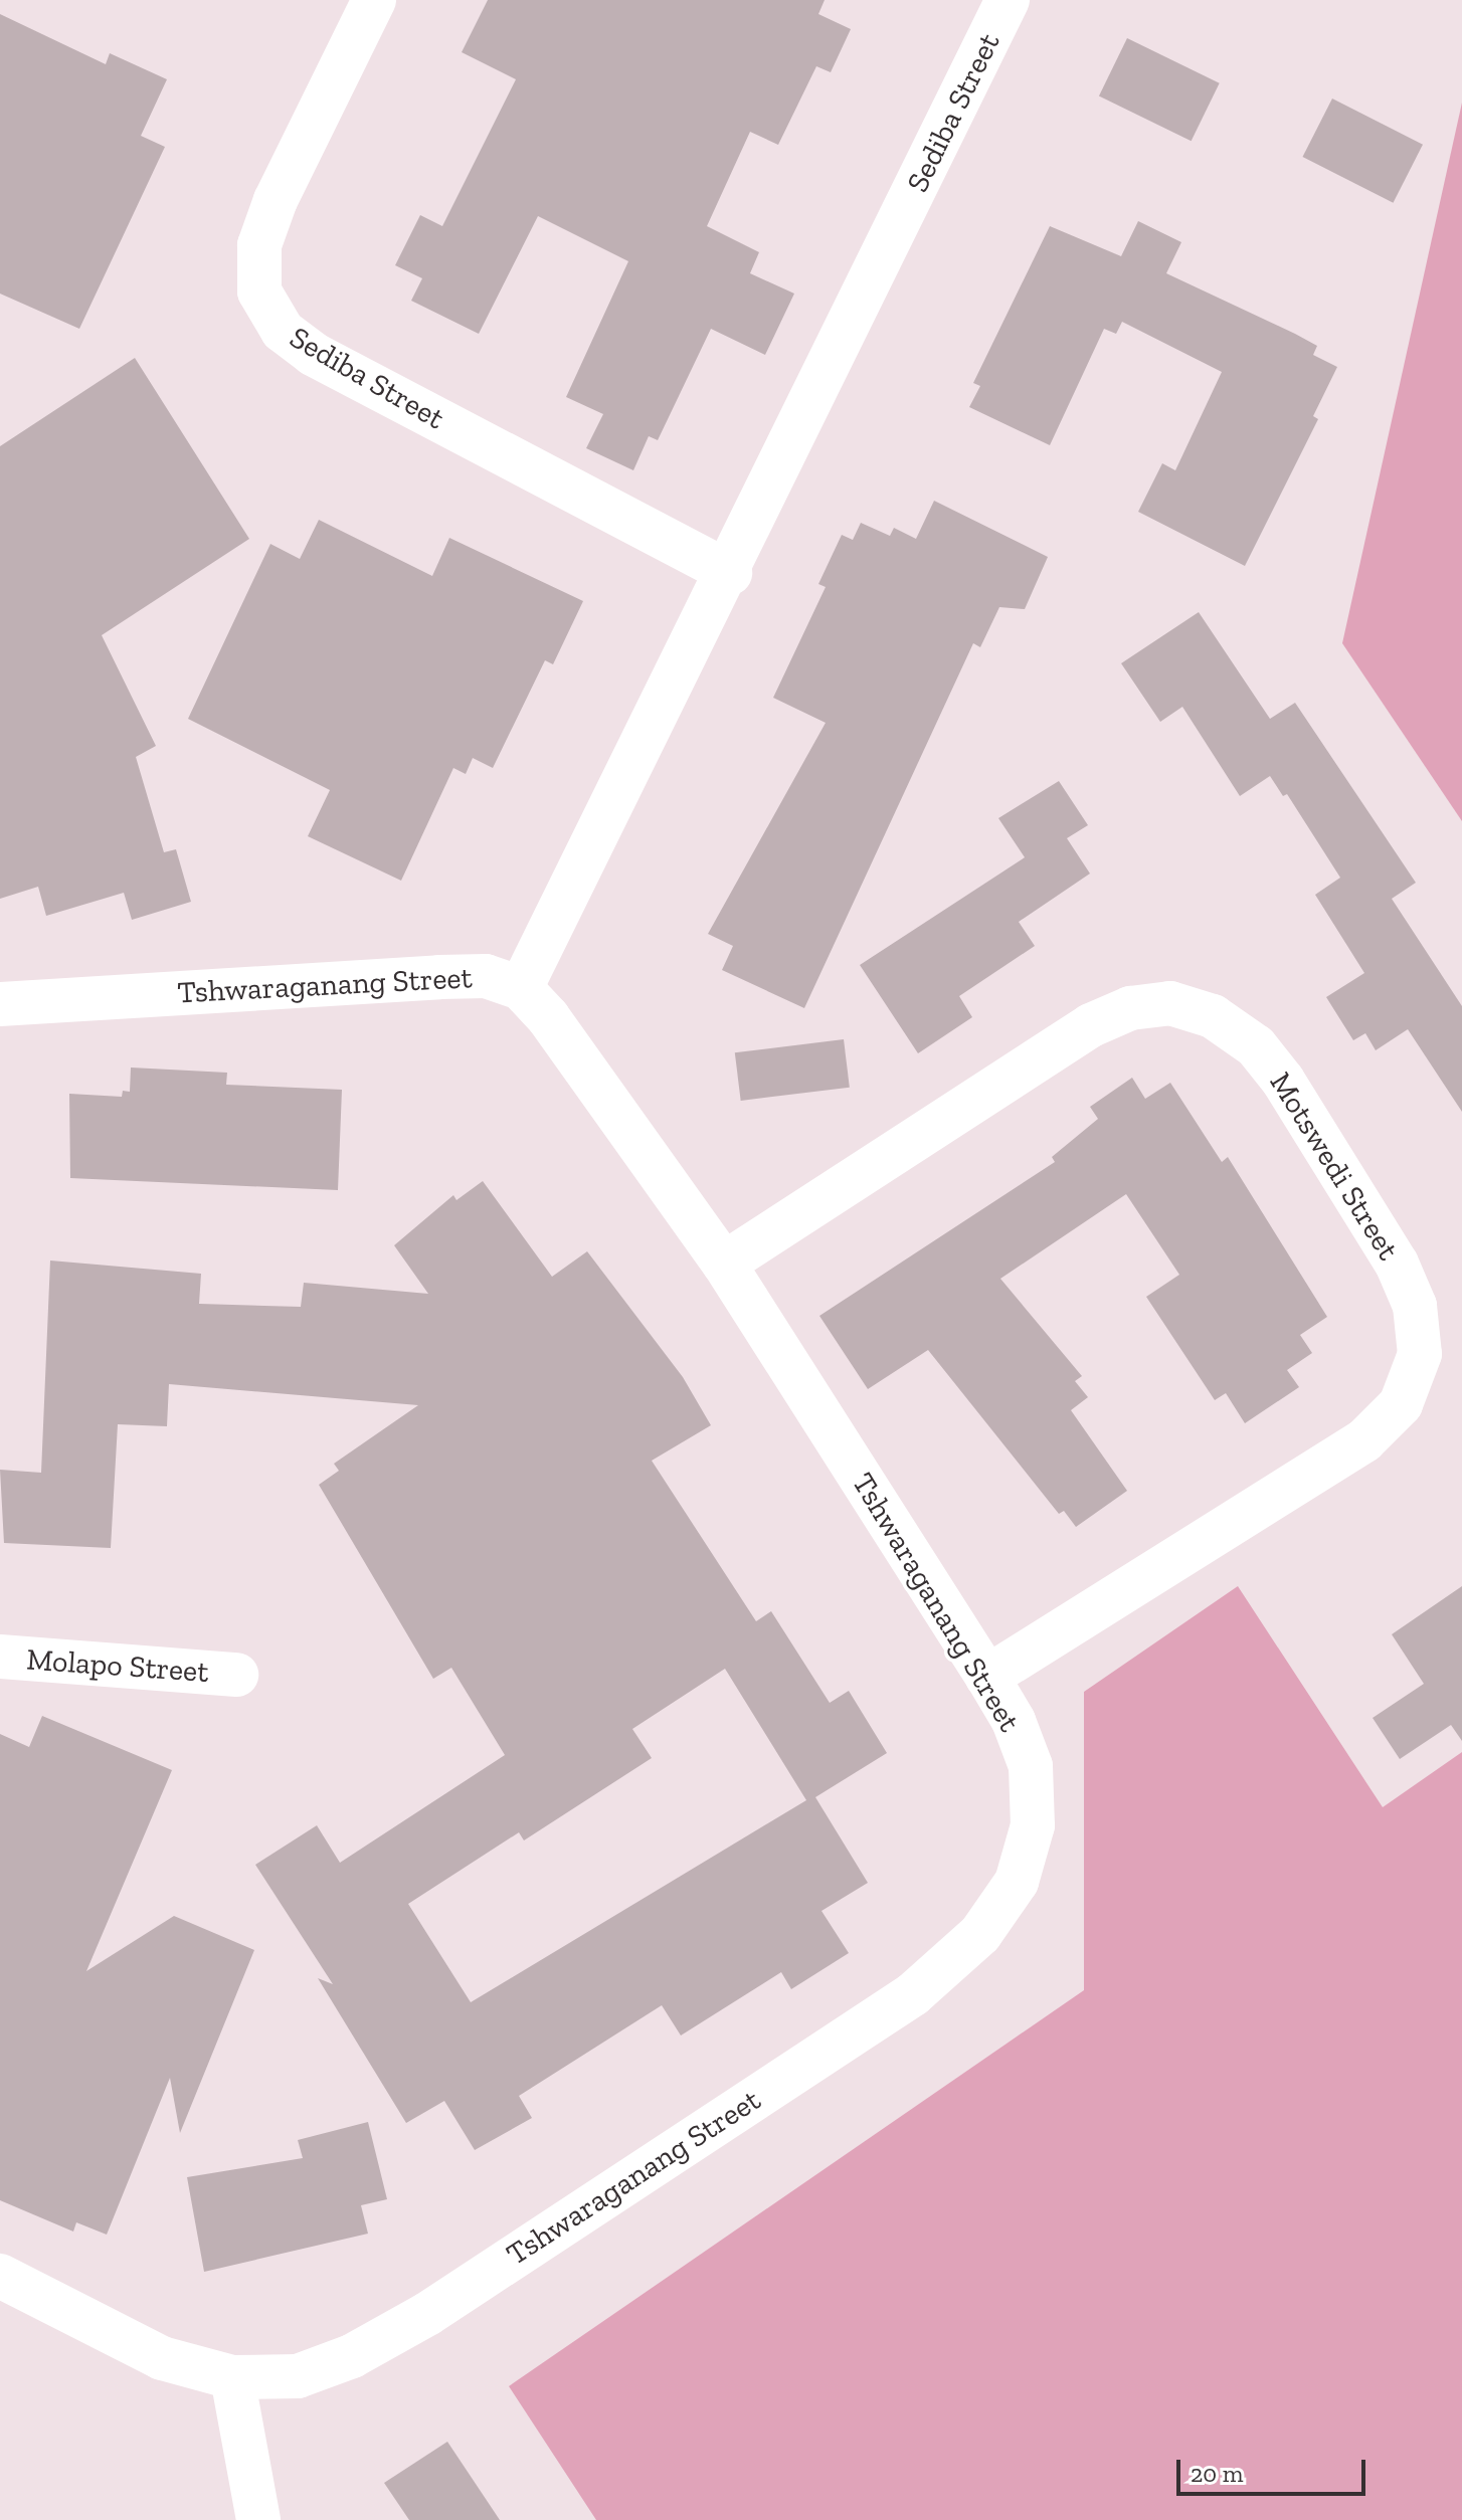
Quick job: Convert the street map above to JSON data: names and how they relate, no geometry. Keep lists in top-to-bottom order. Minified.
{"streets":{"street":["Sediba Street","Tshwaraganang Street","Motswedi Street","Molapo Street"]},"crossings":[["Sediba Street","Tshwaraganang Street"],["Tshwaraganang Street","Motswedi Street"]],"scale_bar":"20 m"}
